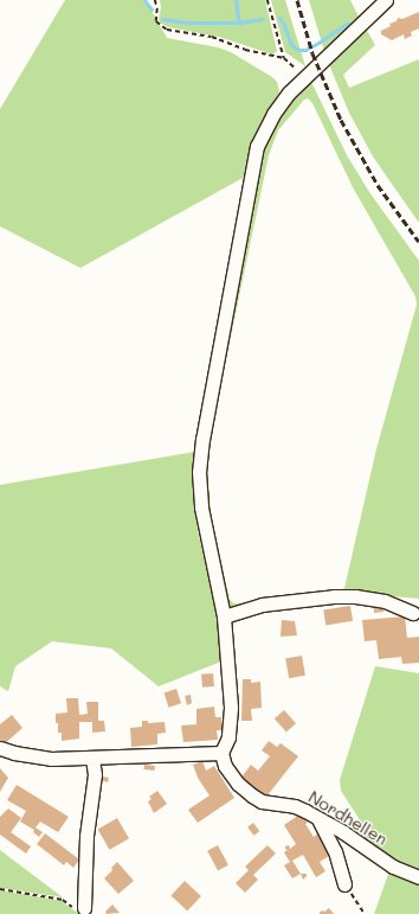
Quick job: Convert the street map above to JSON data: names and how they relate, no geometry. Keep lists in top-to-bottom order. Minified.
{"streets":{"street":["Nordhellen"]}}
